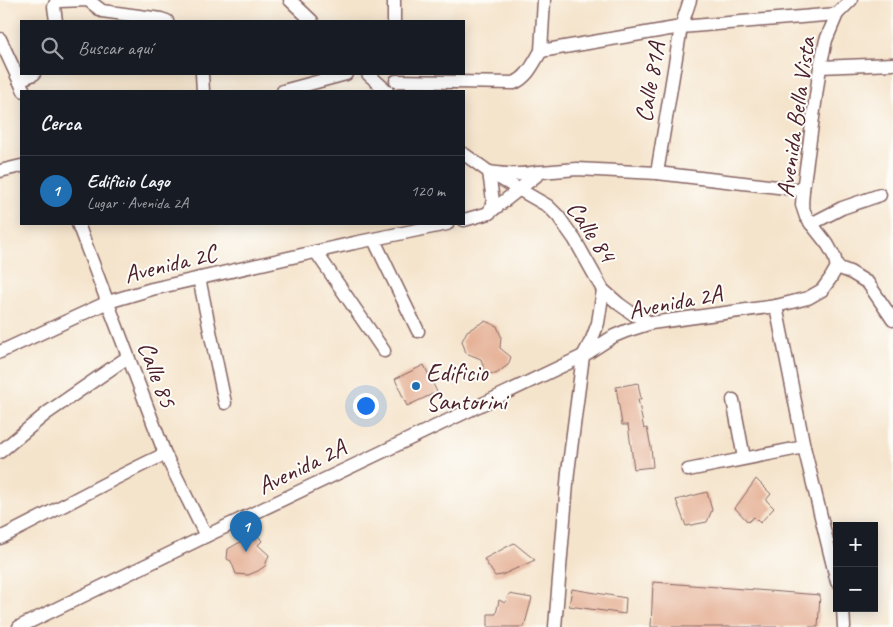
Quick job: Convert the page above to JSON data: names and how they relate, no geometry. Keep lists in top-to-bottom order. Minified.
{"streets":{"street":["Calle 81A","Avenida Bella Vista","Calle 84","Avenida 2C","Avenida 2A","Calle 85"]},"crossings":[["Avenida Bella Vista","Avenida 2A"],["Calle 84","Avenida 2A"],["Avenida 2C","Calle 85"],["Avenida 2A","Calle 85"]],"places":["Edificio Santorini"],"page":{"search":"Buscar aquí","heading":"Cerca","list":[{"mark":"1","name":"Edificio Lago","note":"Lugar · Avenida 2A","value":"120 m"}],"pins":"1","map_buttons":["+","−"]}}
